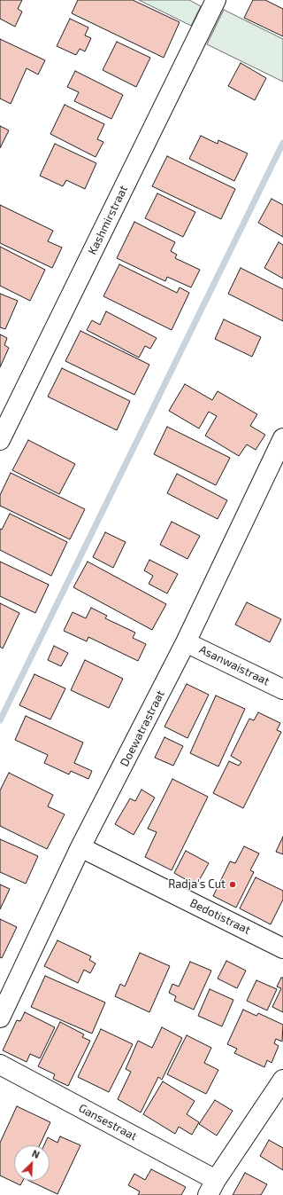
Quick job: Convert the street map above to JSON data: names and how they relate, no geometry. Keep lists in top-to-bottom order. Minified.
{"streets":{"street":["Kashmirstraat","Asanwaistraat","Doewatrastraat","Bedotistraat","Gansestraat"]},"crossings":[["Asanwaistraat","Doewatrastraat"],["Doewatrastraat","Bedotistraat"]],"places":["Radja's Cut"],"north":"top right"}
